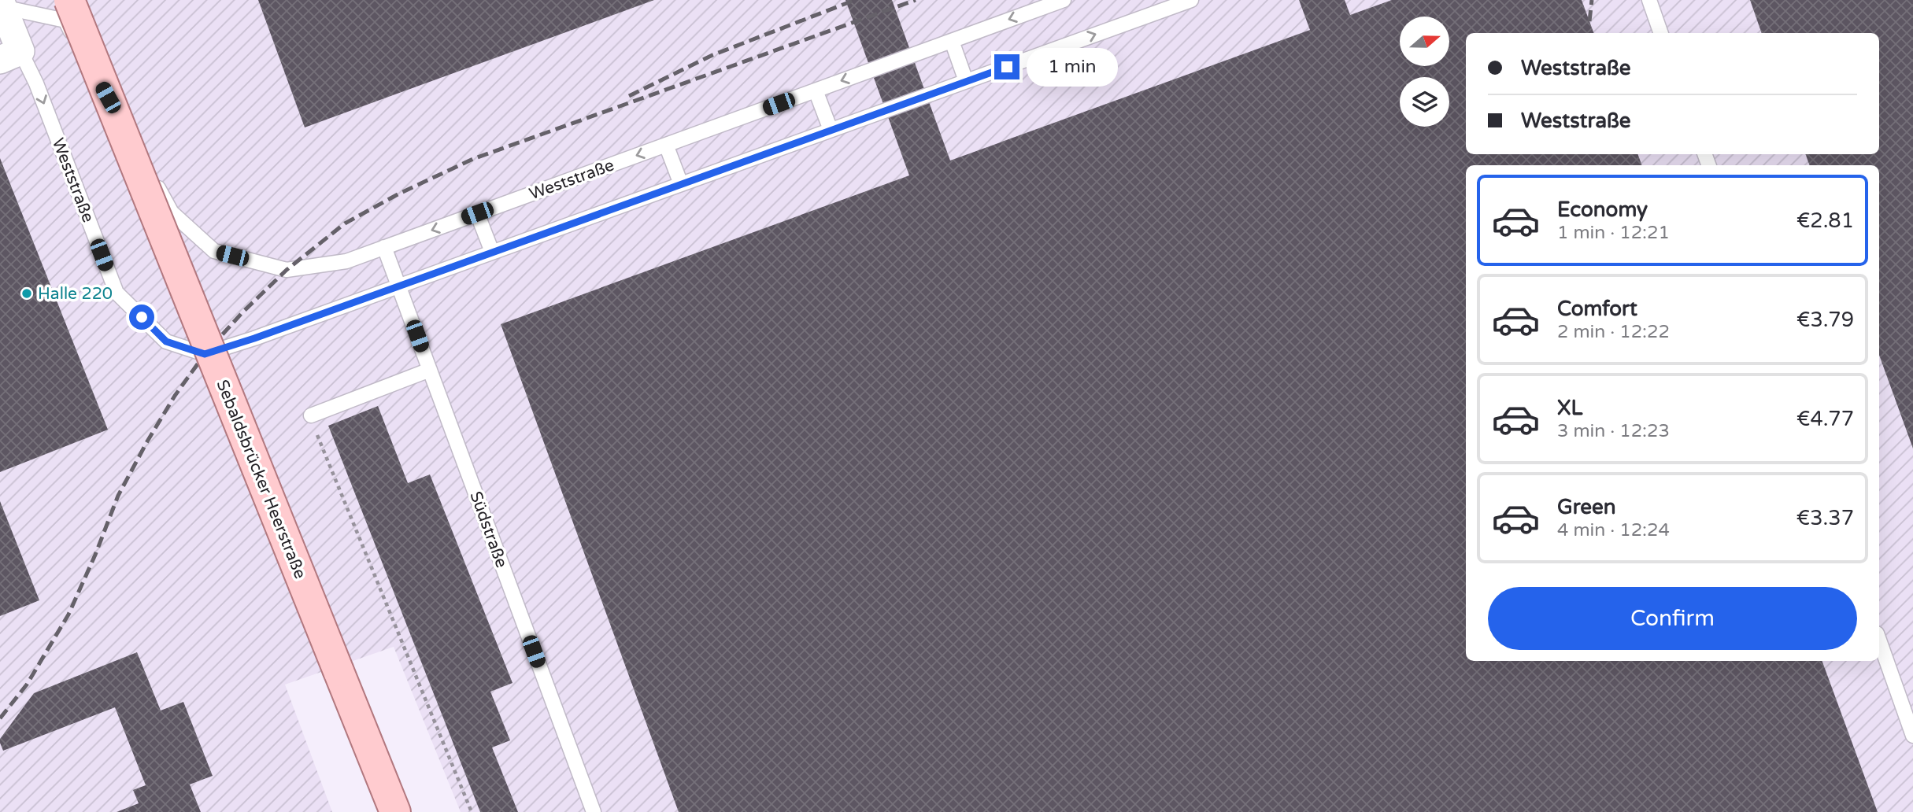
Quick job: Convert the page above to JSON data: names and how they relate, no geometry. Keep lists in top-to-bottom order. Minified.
{"streets":{"main road":["Sebaldsbrücker Heerstraße"],"lane":["Weststraße","Südstraße"]},"crossings":[["Weststraße","Südstraße"]],"places":["Halle 220"],"north":"right","page":{"banner":["Weststraße","Weststraße"],"bubble":"1 min","list":[{"name":"Economy","note":"1 min · 12:21","value":"€2.81"},{"name":"Comfort","note":"2 min · 12:22","value":"€3.79"},{"name":"XL","note":"3 min · 12:23","value":"€4.77"},{"name":"Green","note":"4 min · 12:24","value":"€3.37"}],"buttons":"Confirm"}}
